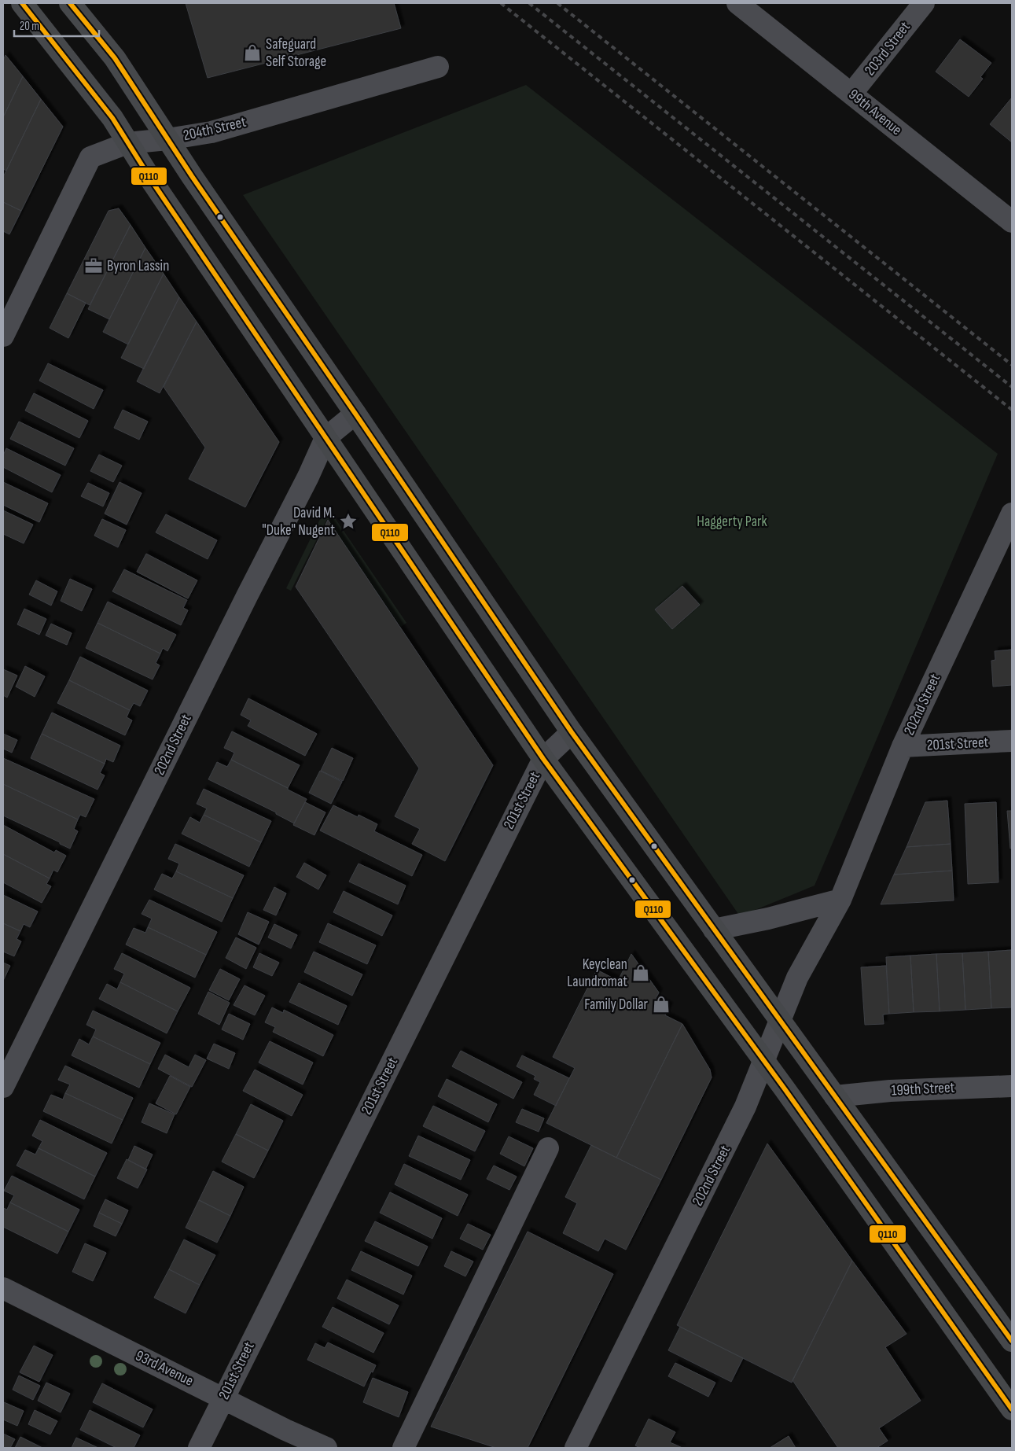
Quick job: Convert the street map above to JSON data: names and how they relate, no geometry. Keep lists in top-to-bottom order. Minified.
{"streets":{"street":["203rd Street","99th Avenue","204th Street","202nd Street","201st Street","199th Street","93rd Avenue"]},"crossings":[["203rd Street","99th Avenue"],["202nd Street","201st Street"],["201st Street","93rd Avenue"]],"parks":["Haggerty Park"],"places":{"shop":["Safeguard Self Storage","Keyclean Laundromat","Family Dollar"],"office":["Byron Lassin"],"place":["David M. \"Duke\" Nugent"]},"lines":["transit line Q110"],"scale_bar":"20 m"}
